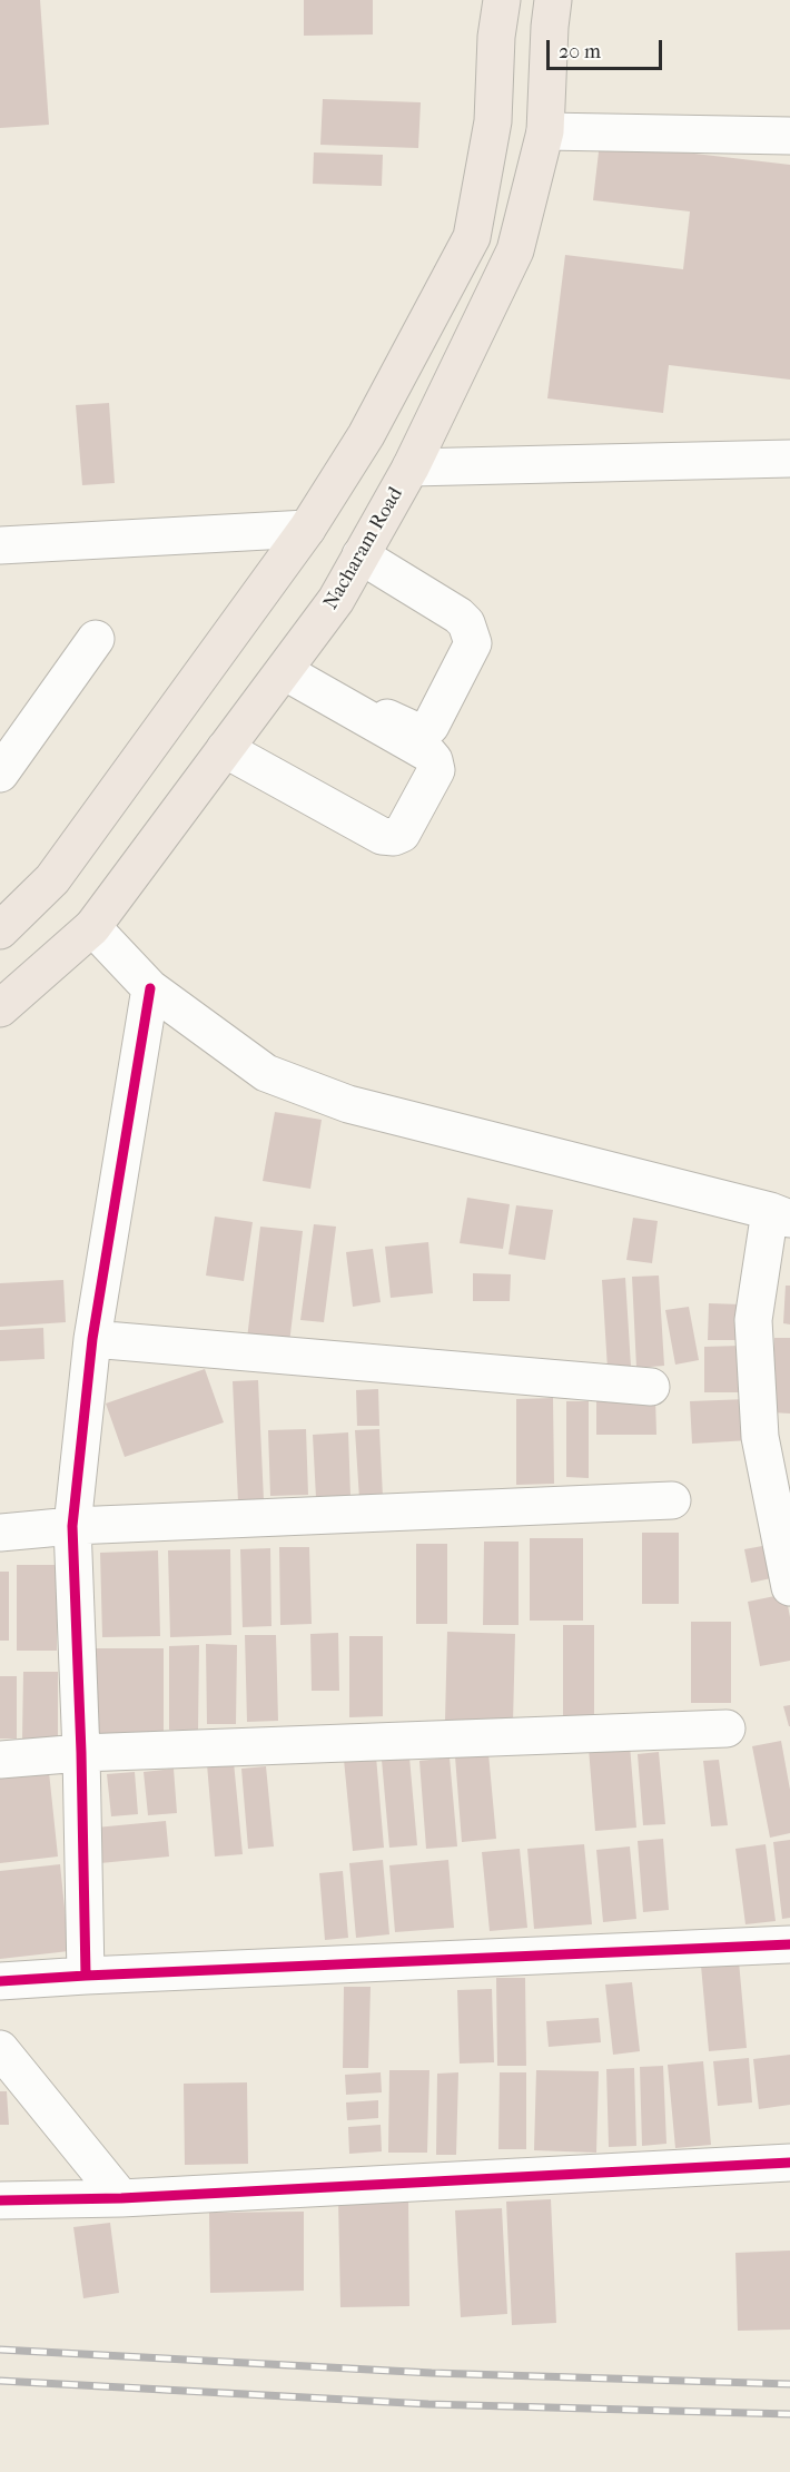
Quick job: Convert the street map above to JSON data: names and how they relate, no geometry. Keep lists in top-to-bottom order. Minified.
{"streets":{"main road":["Nacharam Road"]},"scale_bar":"20 m"}
